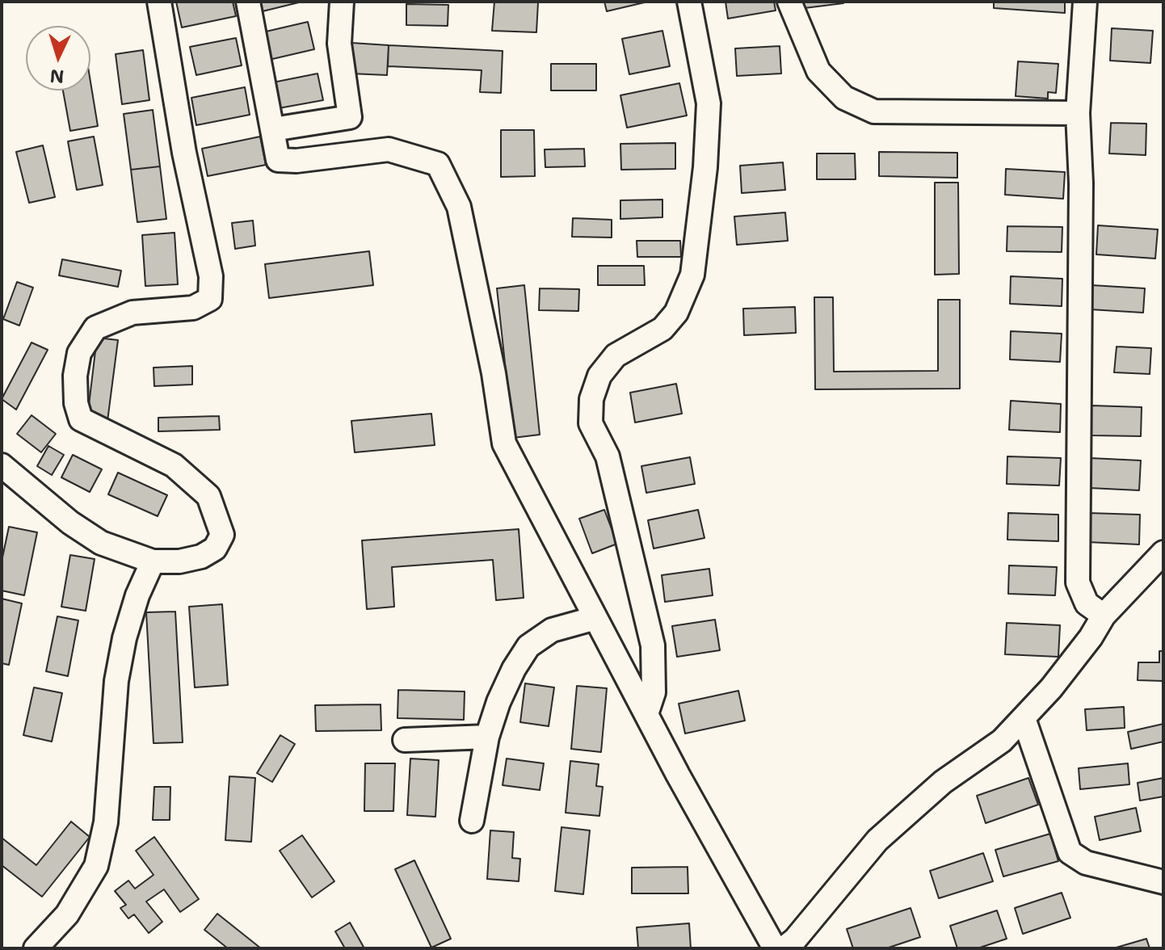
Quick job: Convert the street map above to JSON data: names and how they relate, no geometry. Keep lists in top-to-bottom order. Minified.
{"north":"bottom"}
